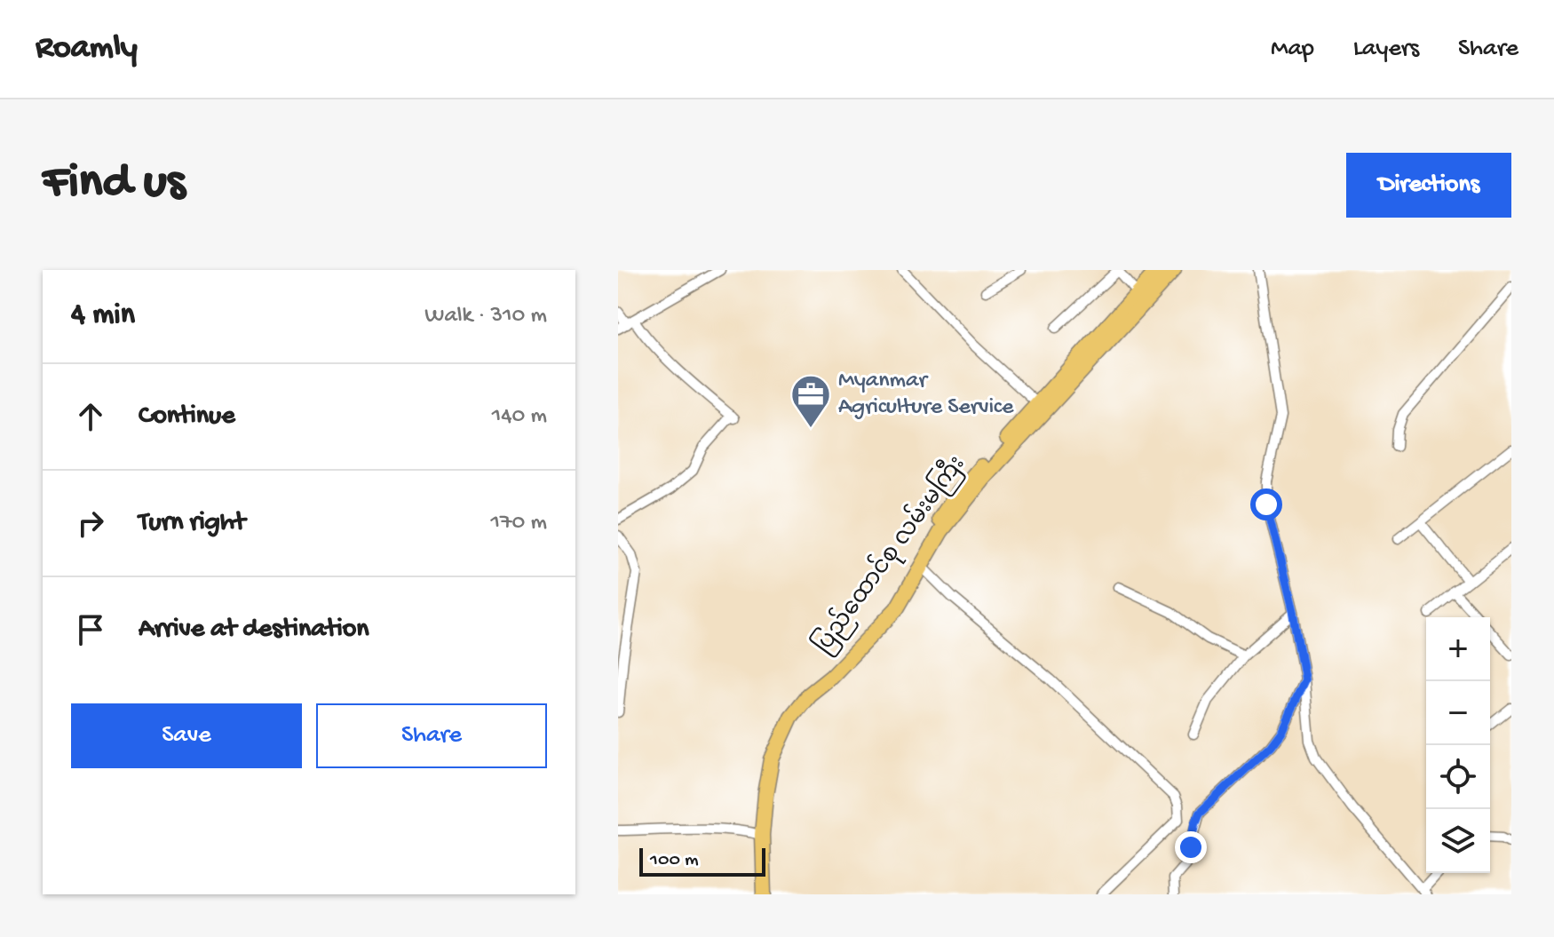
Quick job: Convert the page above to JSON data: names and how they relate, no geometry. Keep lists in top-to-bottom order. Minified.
{"streets":{"main road":["ပြည်ထောင်စု လမ်းမကြီး"]},"places":{"office":["Myanmar Agriculture Service"]},"scale_bar":"100 m","page":{"header":"Roamly","nav":["Map","Layers","Share"],"buttons":["Directions",["Save","Share"]],"title":"Find us","heading":["4 min","Walk · 310 m"],"list":[["Continue","140 m"],["Turn right","170 m"],"Arrive at destination"],"map_buttons":["+","−"],"scale":"100 m"}}
